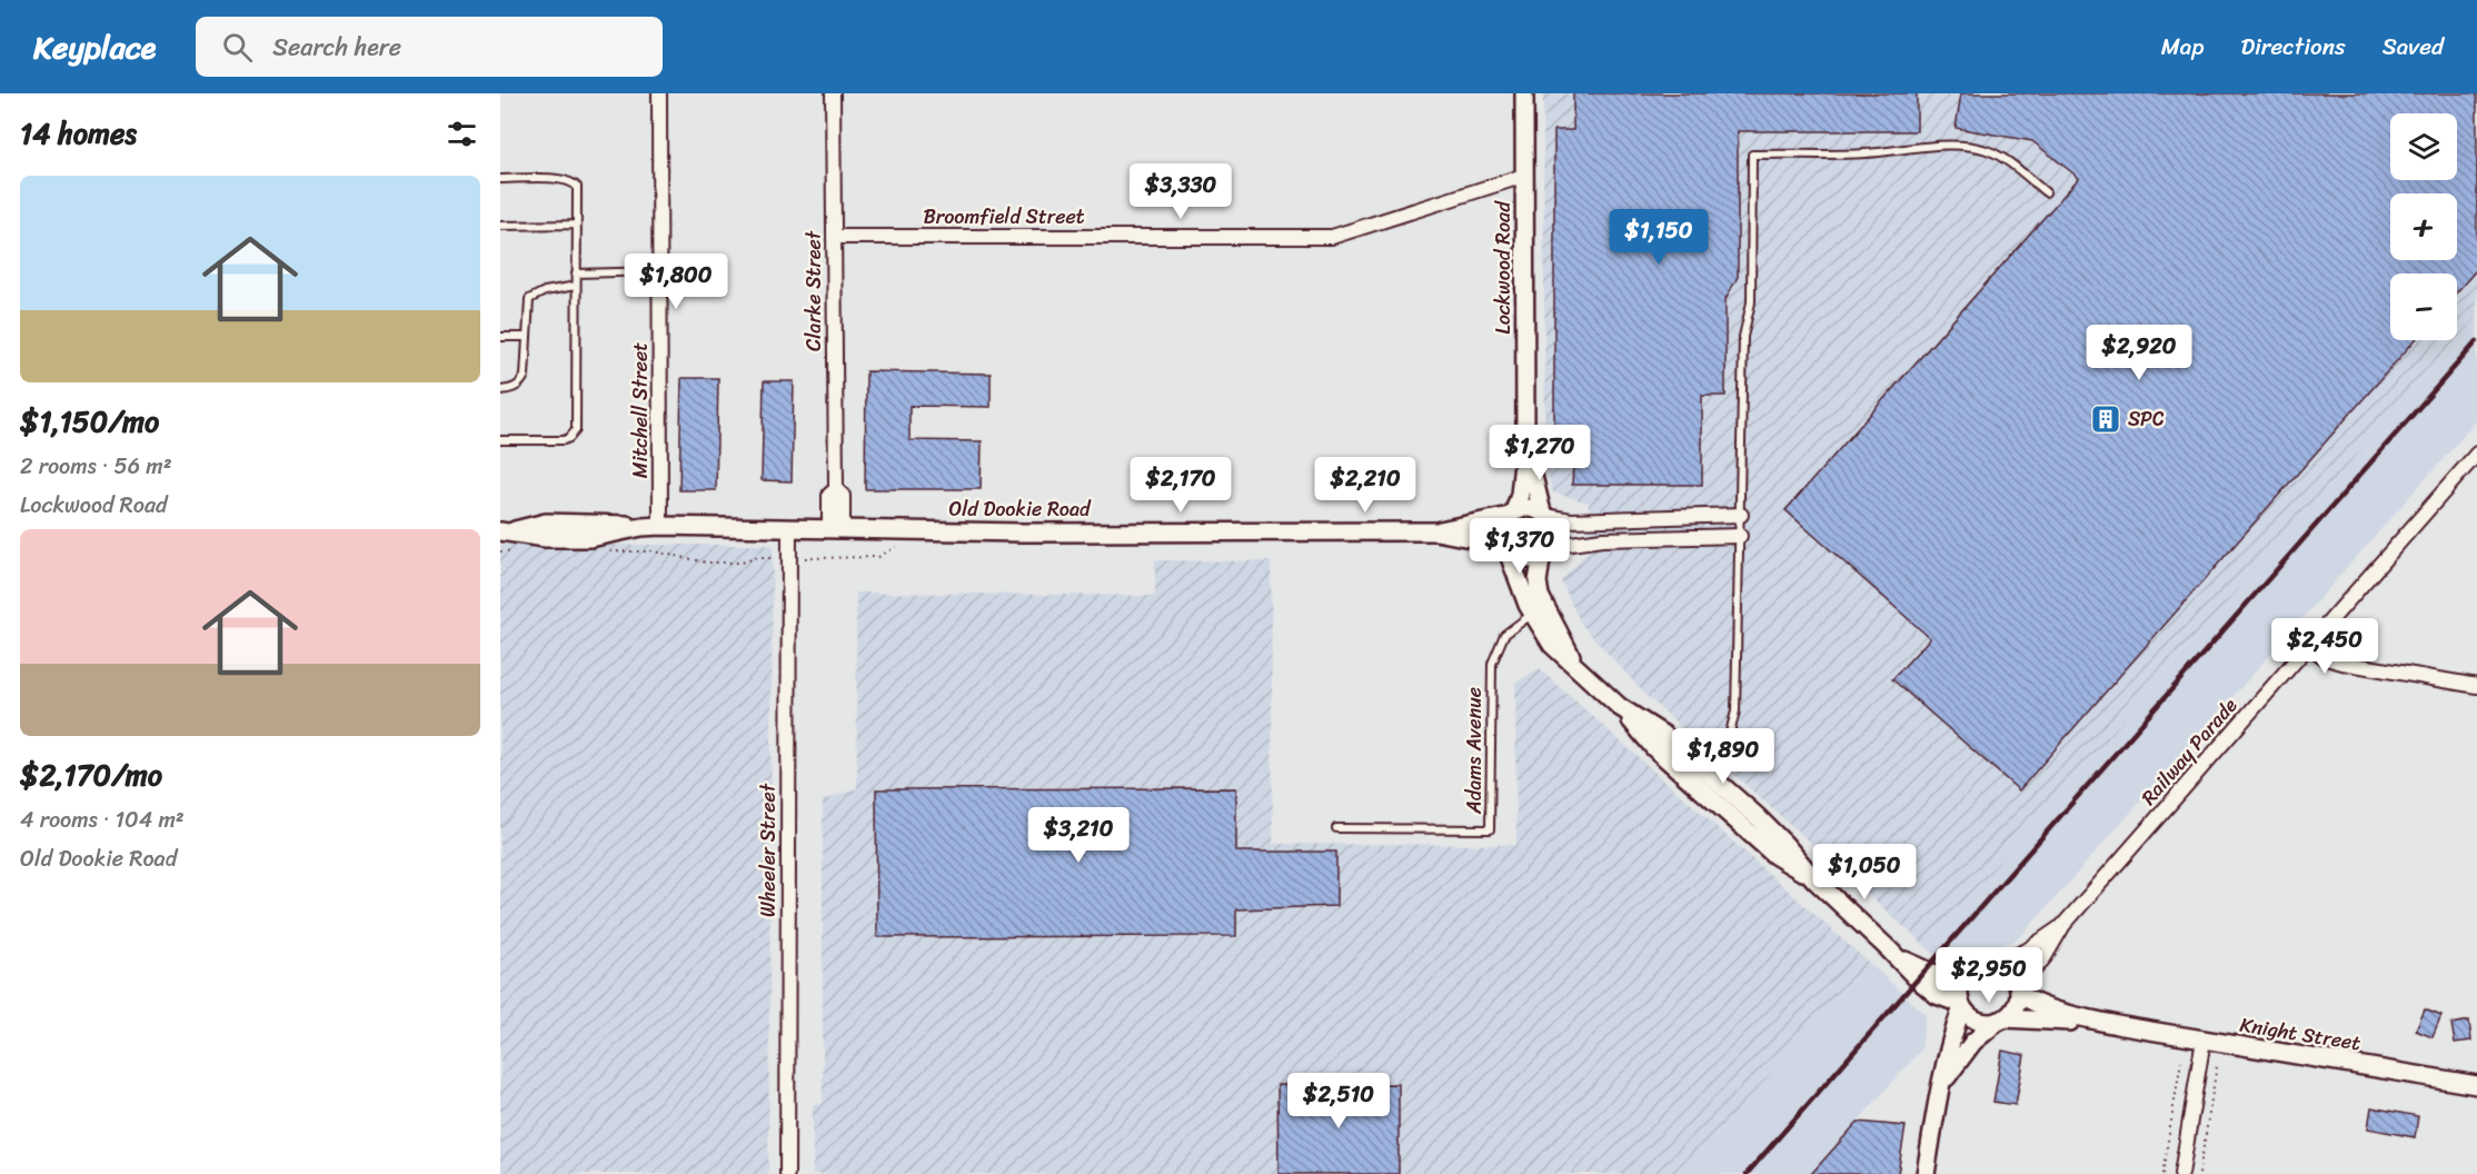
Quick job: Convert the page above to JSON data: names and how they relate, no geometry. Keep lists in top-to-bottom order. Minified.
{"streets":{"street":["Broomfield Street","Lockwood Road","Clarke Street","Mitchell Street","Old Dookie Road","Railway Parade","Wheeler Street","Knight Street"],"lane":["Adams Avenue"]},"crossings":[["Broomfield Street","Lockwood Road"],["Broomfield Street","Clarke Street"],["Lockwood Road","Old Dookie Road"],["Clarke Street","Old Dookie Road"],["Mitchell Street","Old Dookie Road"],["Old Dookie Road","Wheeler Street"],["Railway Parade","Knight Street"]],"places":{"building":["SPC"]},"page":{"header":"Keyplace","search":"Search here","nav":["Map","Directions","Saved"],"heading":"14 homes","map_buttons":["+","−"],"price":["$3,330","$1,150","$1,800","$2,920","$1,270","$2,170","$2,210","$1,370","$2,450","$1,890","$3,210","$1,050","$2,950","$2,510"],"list":[{"name":"$1,150/mo","note":"2 rooms · 56 m² · Lockwood Road"},{"name":"$2,170/mo","note":"4 rooms · 104 m² · Old Dookie Road"}]}}
